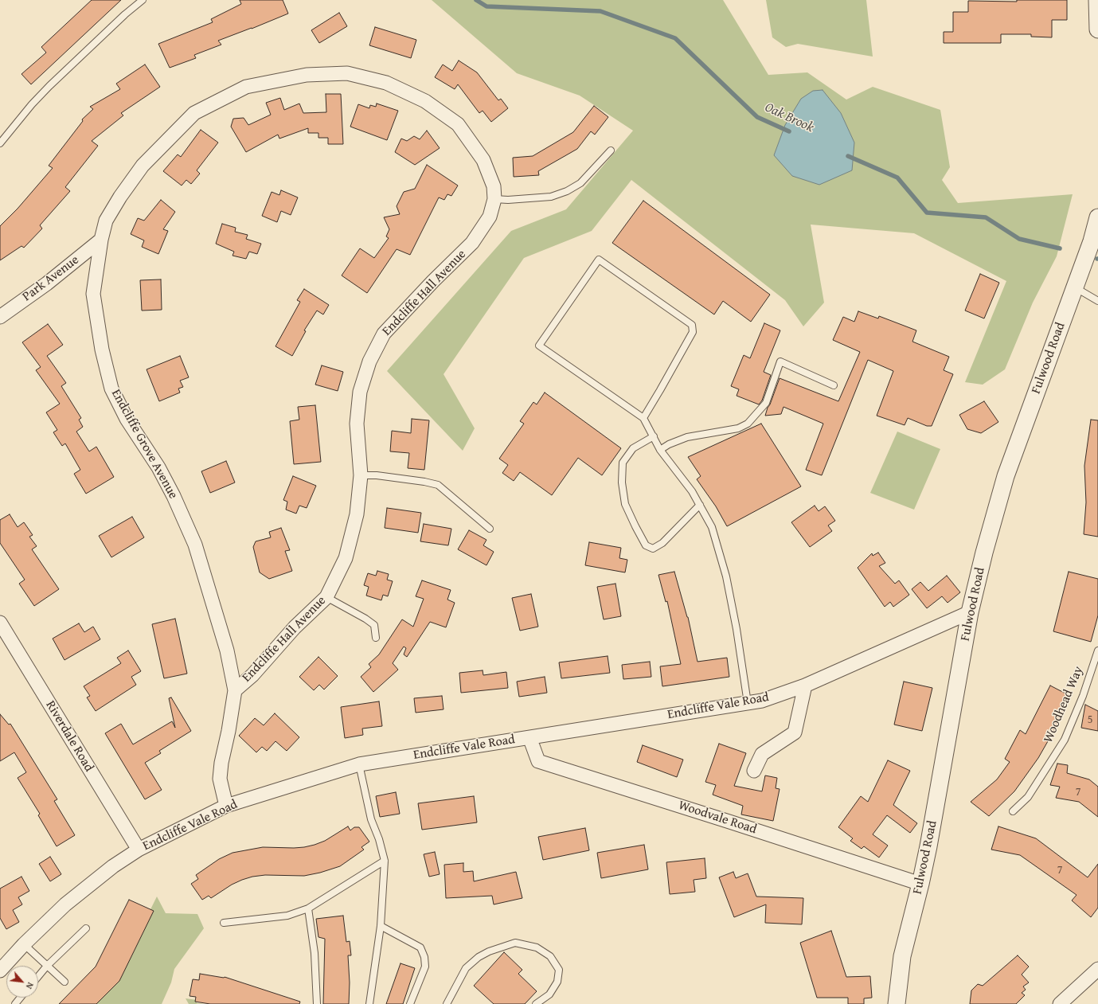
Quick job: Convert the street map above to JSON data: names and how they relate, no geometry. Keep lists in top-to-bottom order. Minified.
{"streets":{"street":["Park Avenue","Endcliffe Hall Avenue","Fulwood Road","Endcliffe Grove Avenue","Endcliffe Vale Road","Riverdale Road","Woodvale Road"],"lane":["Woodhead Way"]},"crossings":[["Park Avenue","Endcliffe Grove Avenue"],["Endcliffe Hall Avenue","Endcliffe Grove Avenue"],["Endcliffe Hall Avenue","Endcliffe Vale Road"],["Fulwood Road","Endcliffe Vale Road"],["Fulwood Road","Woodvale Road"],["Endcliffe Vale Road","Riverdale Road"],["Endcliffe Vale Road","Woodvale Road"]],"water":["Oak Brook"],"house_numbers":["5","7","7"],"north":"bottom right"}
